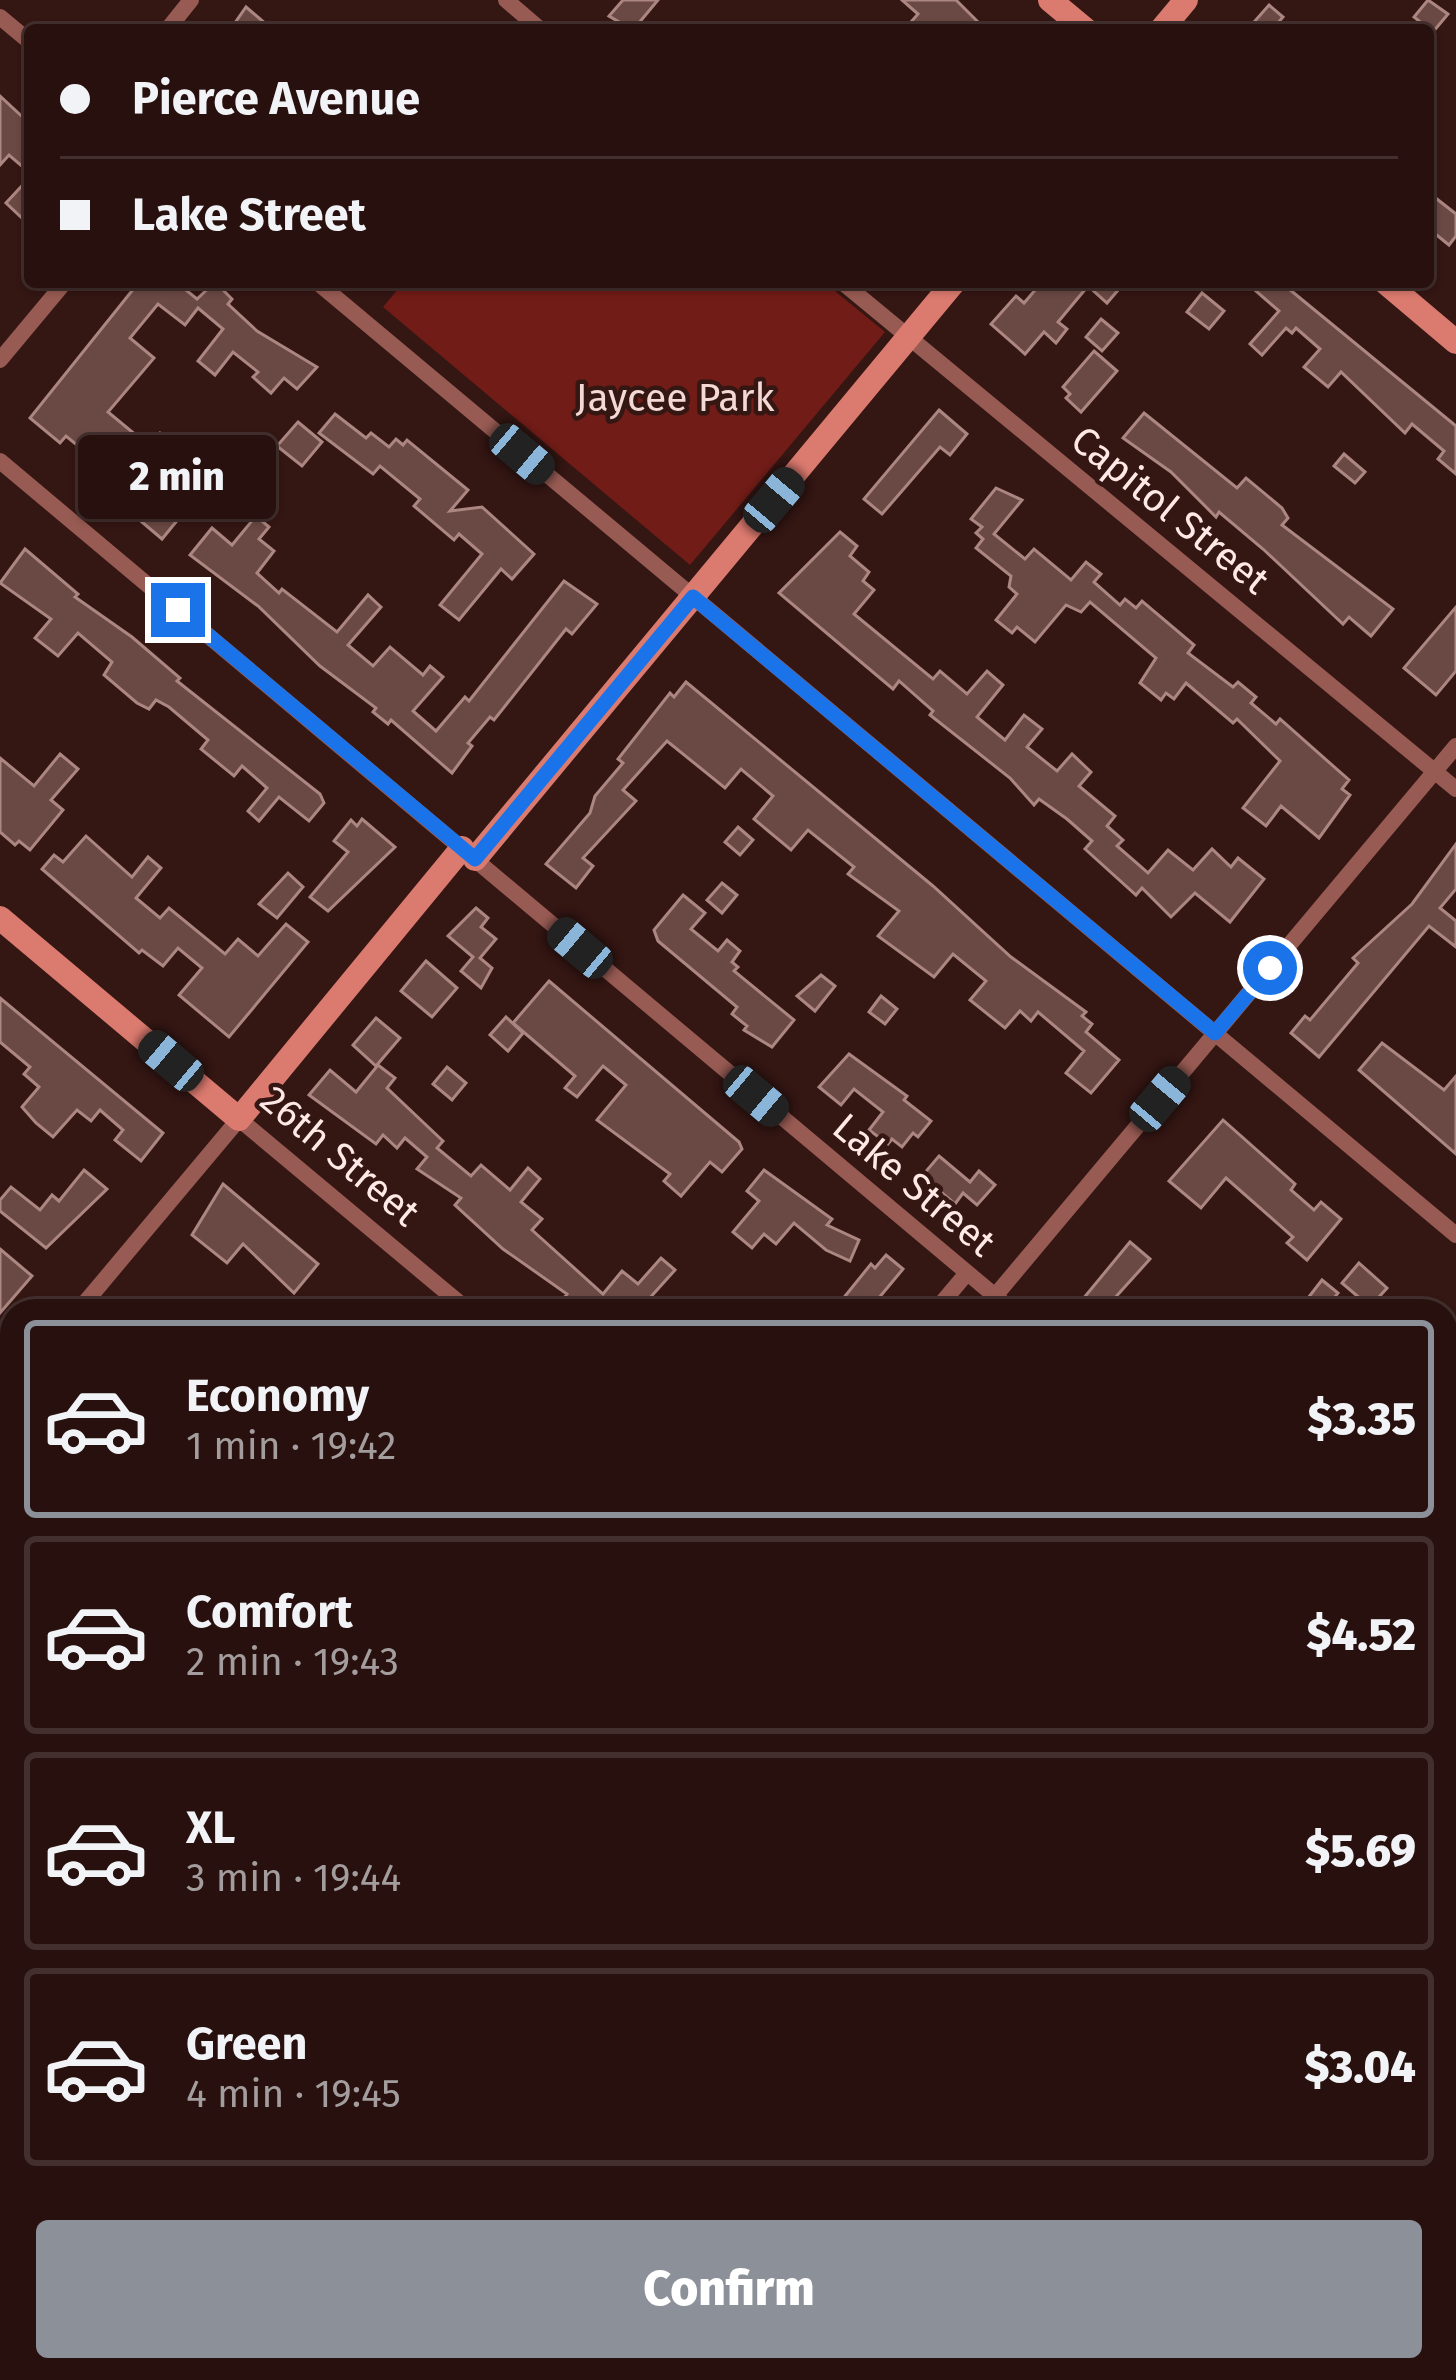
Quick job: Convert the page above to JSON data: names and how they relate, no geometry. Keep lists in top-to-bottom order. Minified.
{"streets":{"street":["Capitol Street","26th Street","Lake Street"]},"parks":["Jaycee Park"],"page":{"banner":["Pierce Avenue","Lake Street"],"bubble":"2 min","list":[{"name":"Economy","note":"1 min · 19:42","value":"$3.35"},{"name":"Comfort","note":"2 min · 19:43","value":"$4.52"},{"name":"XL","note":"3 min · 19:44","value":"$5.69"},{"name":"Green","note":"4 min · 19:45","value":"$3.04"}],"buttons":"Confirm"}}
